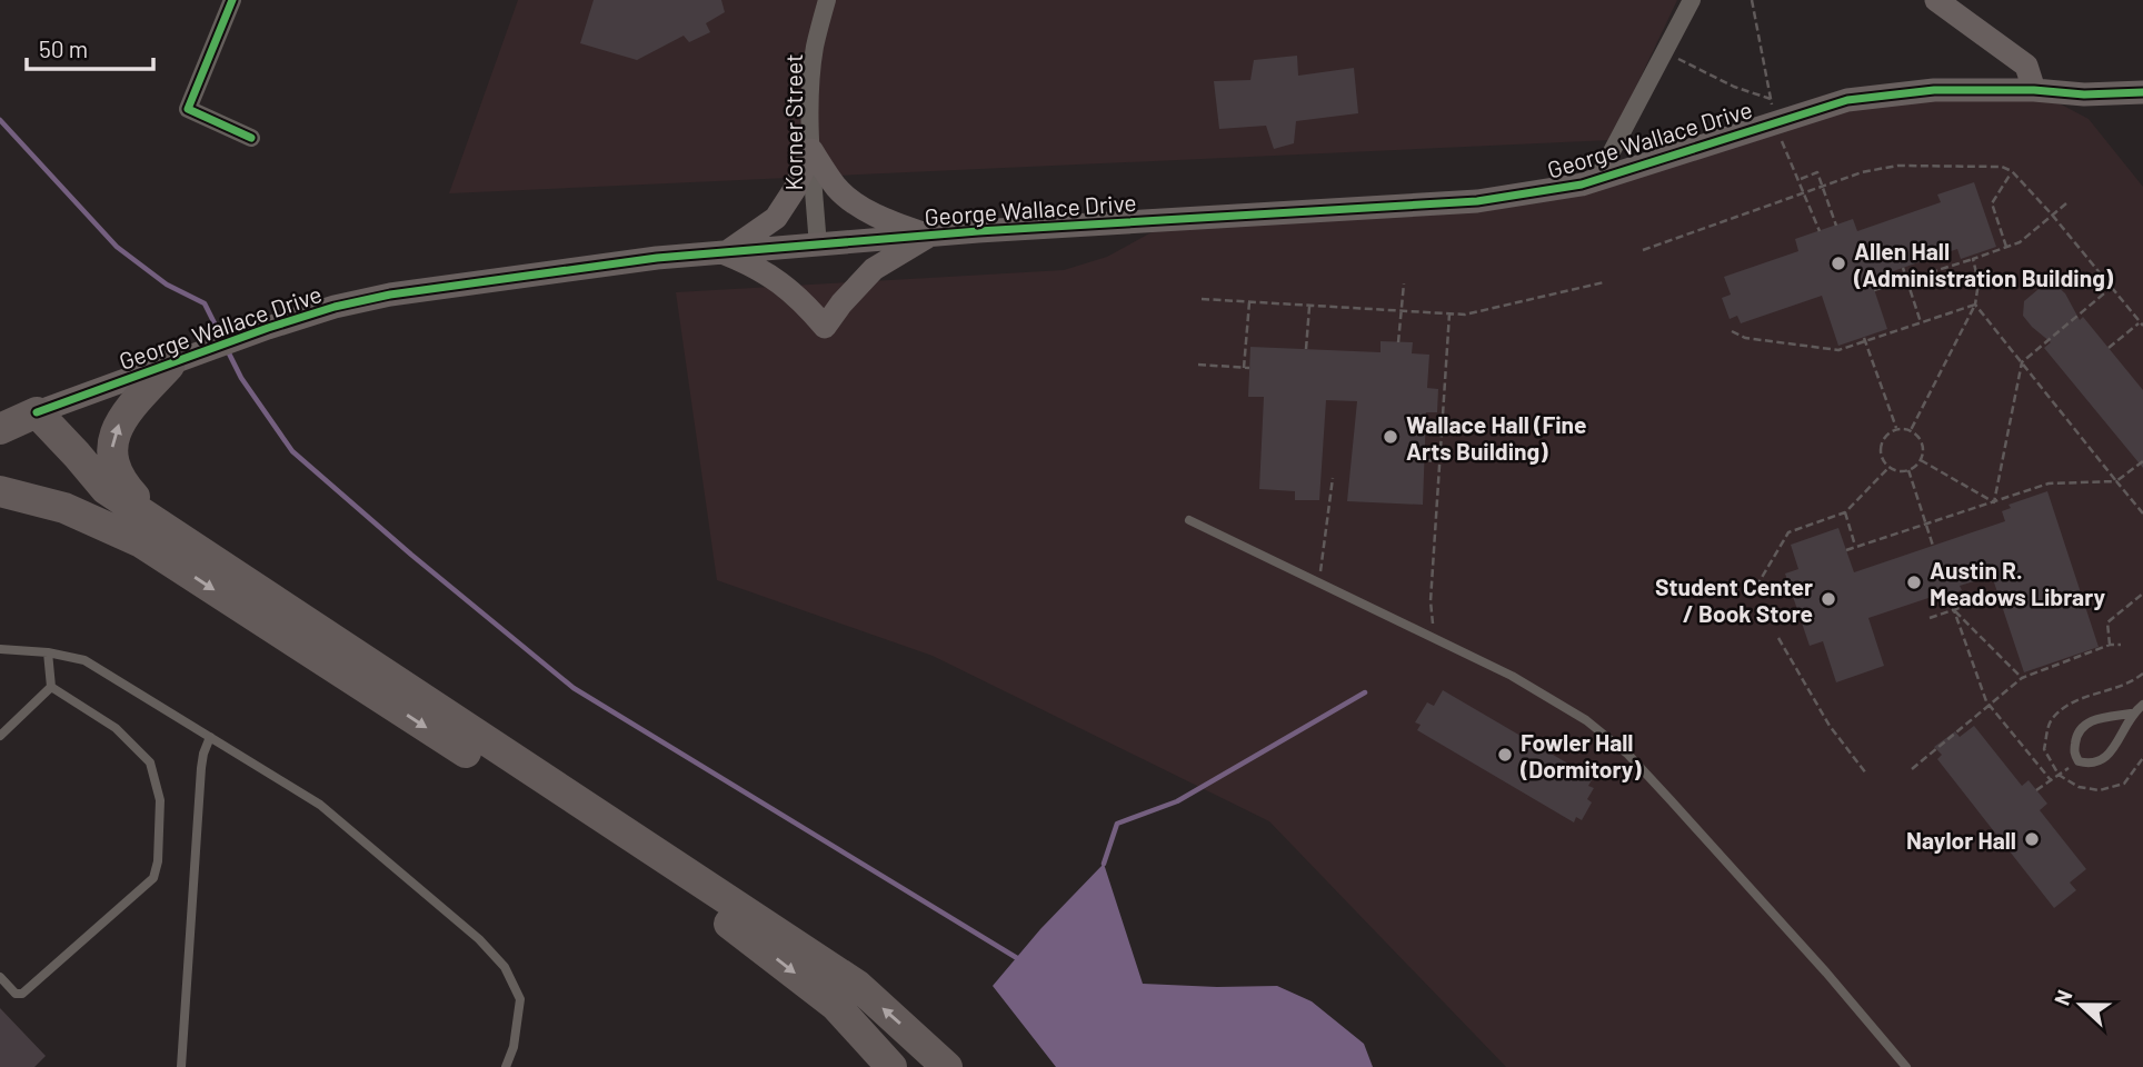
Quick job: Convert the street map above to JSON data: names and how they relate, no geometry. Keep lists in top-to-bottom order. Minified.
{"streets":{"highway":["George Wallace Drive"],"street":["Korner Street"]},"crossings":[["Korner Street","George Wallace Drive"]],"places":["Allen Hall (Administration Building)","Wallace Hall (Fine Arts Building)","Austin R. Meadows Library","Student Center / Book Store","Fowler Hall (Dormitory)","Naylor Hall"],"scale_bar":"50 m","north":"left"}
